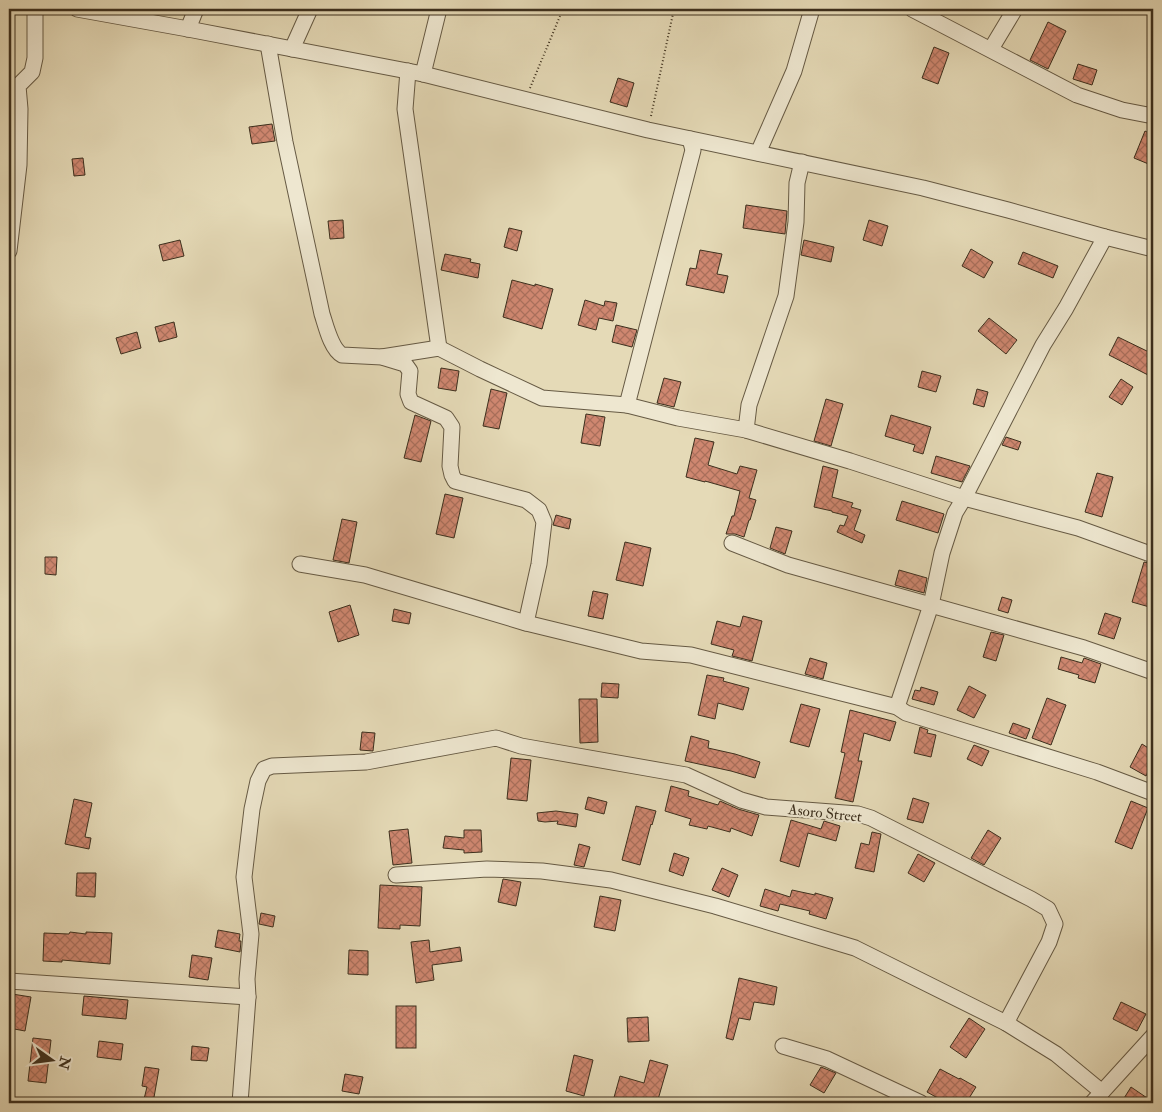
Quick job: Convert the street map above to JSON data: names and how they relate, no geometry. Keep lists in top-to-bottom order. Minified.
{"streets":{"street":["Asoro Street"]},"north":"right"}
